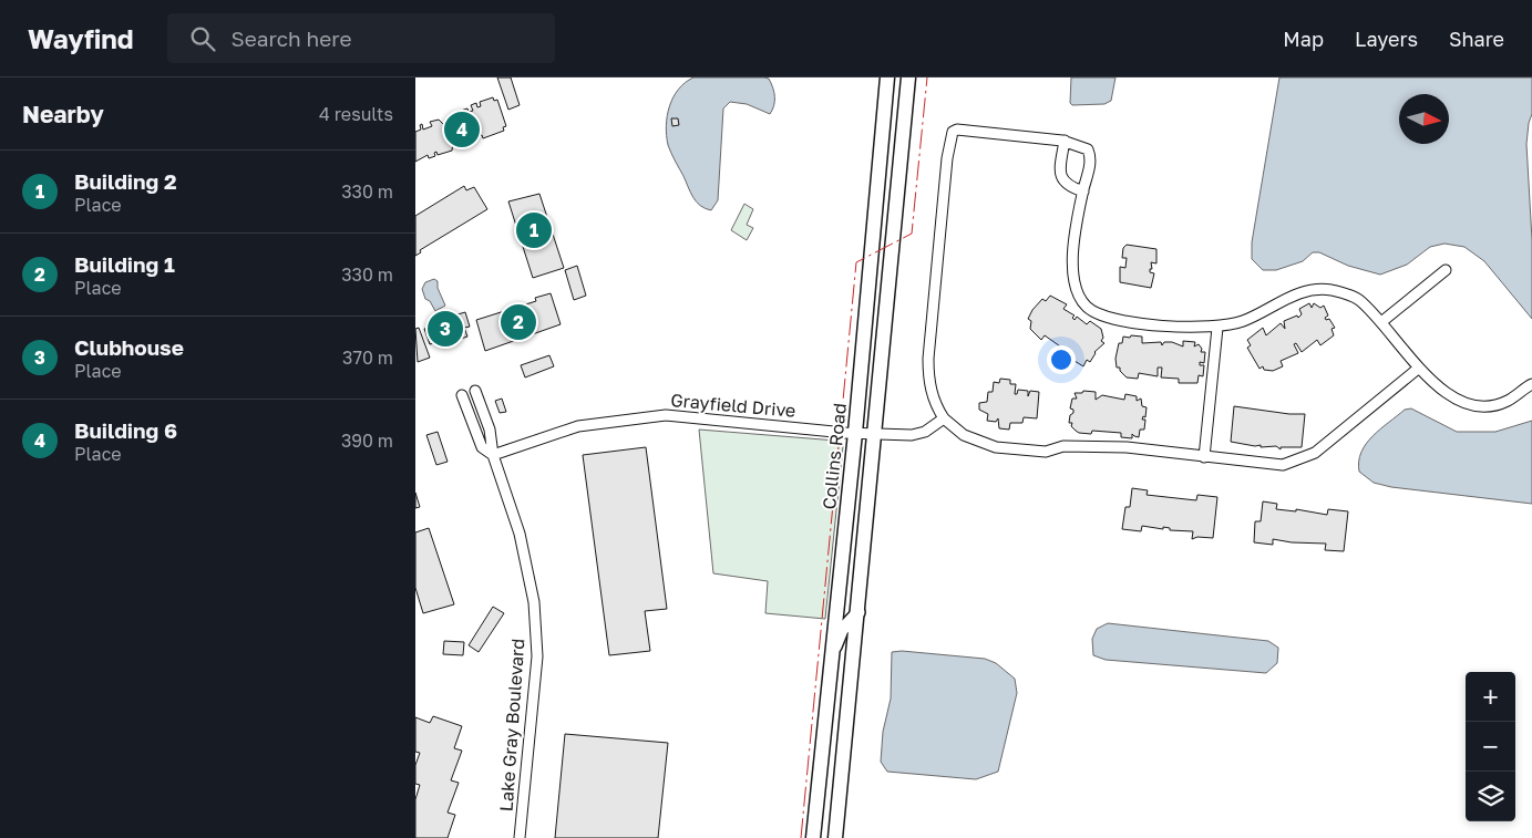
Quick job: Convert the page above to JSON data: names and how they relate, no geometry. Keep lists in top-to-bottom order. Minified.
{"streets":{"main road":["Collins Road"],"street":["Grayfield Drive","Lake Gray Boulevard"]},"crossings":[["Grayfield Drive","Collins Road"],["Grayfield Drive","Lake Gray Boulevard"]],"north":"right","page":{"header":"Wayfind","search":"Search here","nav":["Map","Layers","Share"],"heading":["Nearby","4 results"],"pins":["4","1","2","3"],"list":[{"mark":"1","name":"Building 2","note":"Place","value":"330 m"},{"mark":"2","name":"Building 1","note":"Place","value":"330 m"},{"mark":"3","name":"Clubhouse","note":"Place","value":"370 m"},{"mark":"4","name":"Building 6","note":"Place","value":"390 m"}],"map_buttons":["+","−"]}}
